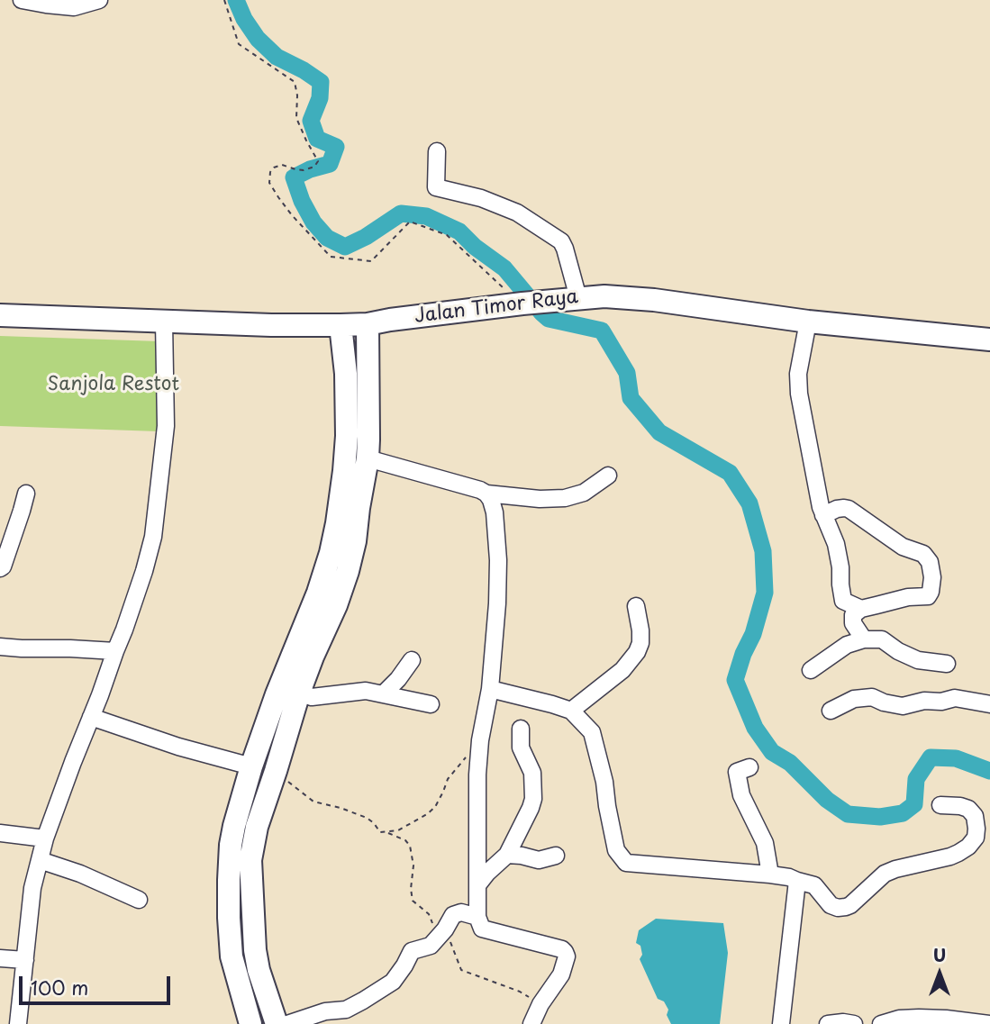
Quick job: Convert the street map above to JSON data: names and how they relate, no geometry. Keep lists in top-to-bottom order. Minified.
{"streets":{"highway":["Jalan Timor Raya"]},"parks":["Sanjola Restot"],"scale_bar":"100 m","north":"top"}
